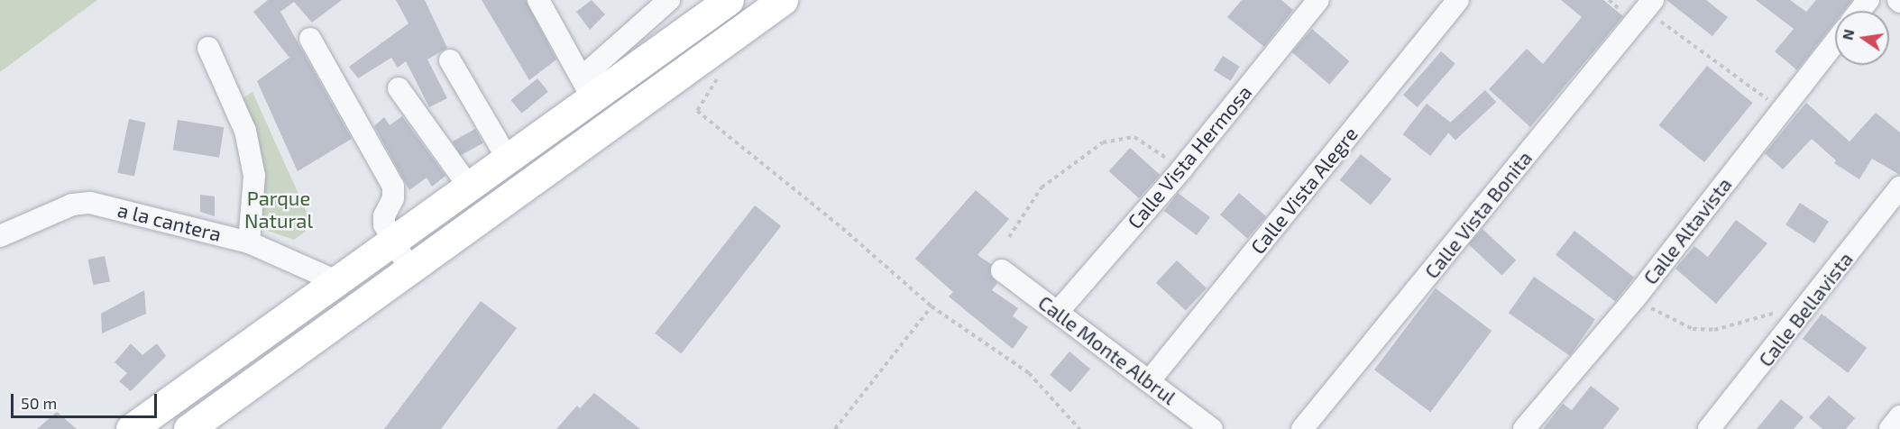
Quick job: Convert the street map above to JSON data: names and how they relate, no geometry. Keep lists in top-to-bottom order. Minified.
{"streets":{"street":["Calle Vista Hermosa","Calle Vista Alegre","Calle Vista Bonita","a la cantera","Calle Altavista","Calle Bellavista","Calle Monte Albrul"]},"crossings":[["Calle Vista Hermosa","Calle Monte Albrul"],["Calle Vista Alegre","Calle Monte Albrul"]],"parks":["Parque Natural"],"scale_bar":"50 m","north":"left"}
